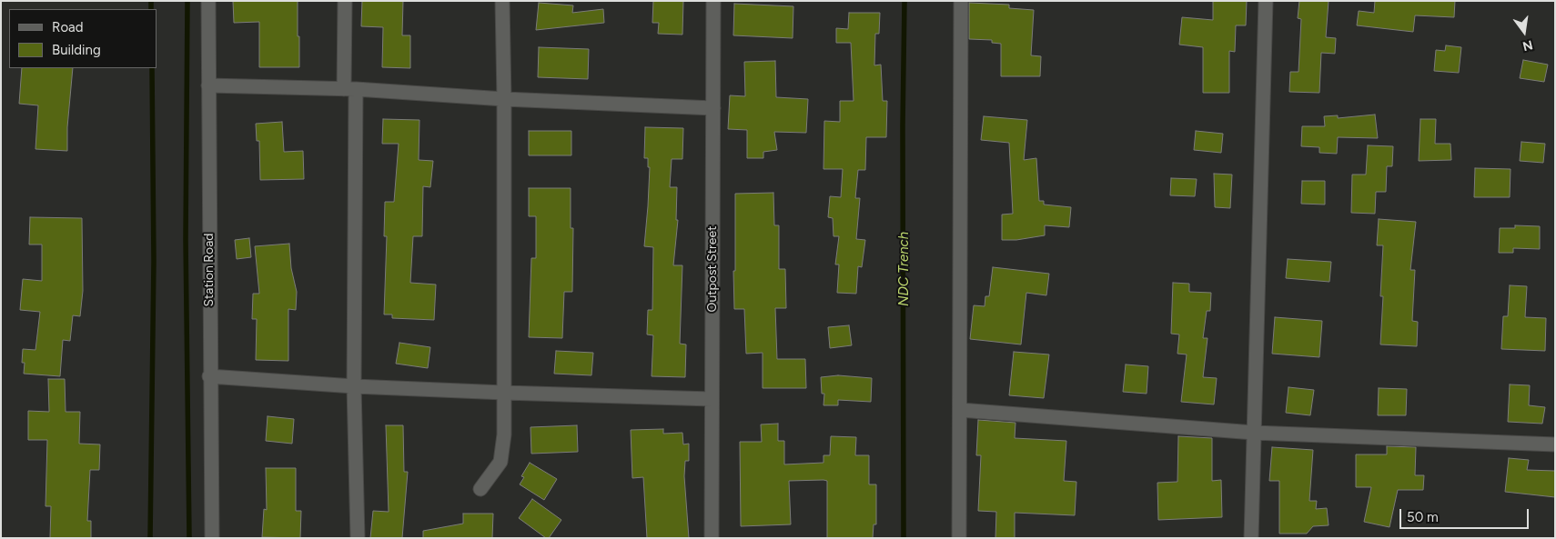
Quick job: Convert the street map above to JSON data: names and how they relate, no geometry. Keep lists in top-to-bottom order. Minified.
{"streets":{"street":["Outpost Street","Station Road"]},"water":["NDC Trench"],"legend":["Road","Building"],"scale_bar":"50 m","north":"bottom"}
